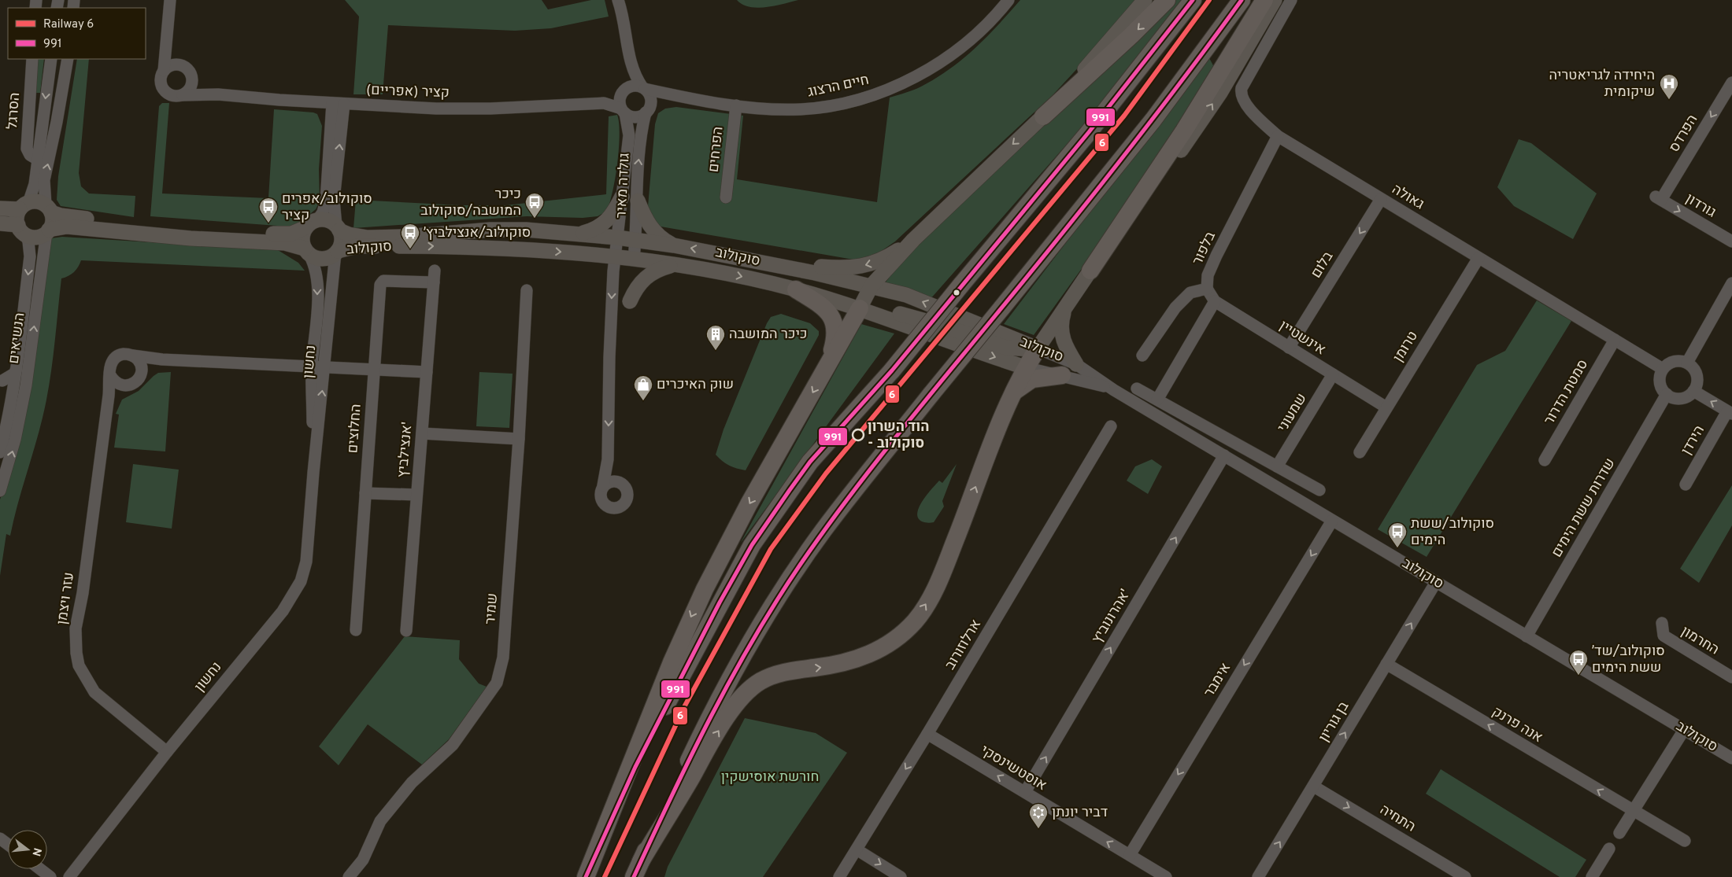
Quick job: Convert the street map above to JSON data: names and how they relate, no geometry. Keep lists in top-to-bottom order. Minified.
{"streets":{"main road":["סוקולוב"],"street":["חיים הרצוג","קציר (אפריים)","הסרגל","הפרדס","הפרחים","גולדה מאיר","גאולה","גורדון","בלפור","בלום","הנשיאים","אינשטיין","טרומן","נחשון","סמטת הדרור","שמעוני","החלוצים","הירדן","אנצילביץ'","שדרות ששת הימים","עזר ויצמן","שמיר","אהרונוביץ'","החרמון","ארלוזורוב","אימבר","בן גוריון","אנה פרנק","אוסטשינסקי","התחיה"]},"crossings":[["חיים הרצוג","קציר (אפריים)"],["חיים הרצוג","הפרחים"],["חיים הרצוג","גולדה מאיר"],["קציר (אפריים)","גולדה מאיר"],["הפרדס","גורדון"],["גולדה מאיר","סוקולוב"],["גאולה","בלפור"],["גאולה","בלום"],["גאולה","טרומן"],["גאולה","סמטת הדרור"],["גאולה","שדרות ששת הימים"],["סוקולוב","נחשון"],["סוקולוב","שדרות ששת הימים"],["סוקולוב","אהרונוביץ'"],["סוקולוב","אימבר"],["סוקולוב","בן גוריון"],["בלפור","אינשטיין"],["בלום","אינשטיין"],["אינשטיין","טרומן"],["אינשטיין","שמעוני"],["נחשון","עזר ויצמן"],["החלוצים","אנצילביץ'"],["אהרונוביץ'","אוסטשינסקי"],["ארלוזורוב","אוסטשינסקי"],["אימבר","אוסטשינסקי"],["בן גוריון","אנה פרנק"],["בן גוריון","התחיה"]],"one_way":["הפרדס","גורדון","בלום","אהרונוביץ'","אימבר","בן גוריון","אנה פרנק","אוסטשינסקי","התחיה"],"parks":["חורשת אוסישקין"],"places":{"hospital":["היחידה לגריאטריה שיקומית"],"bus stop":["כיכר המושבה/סוקולוב","סוקולוב/אפרים קציר","סוקולוב/אנצילביץ׳","סוקולוב/ששת הימים","סוקולוב/שד׳ ששת הימים"],"building":["כיכר המושבה"],"shop":["שוק האיכרים"],"other":["הוד השרון - סוקולוב"],"synagogue":["דביר יונתן"]},"lines":["rail line 6","transit line 991"],"legend":["Railway 6","991"],"north":"right"}
